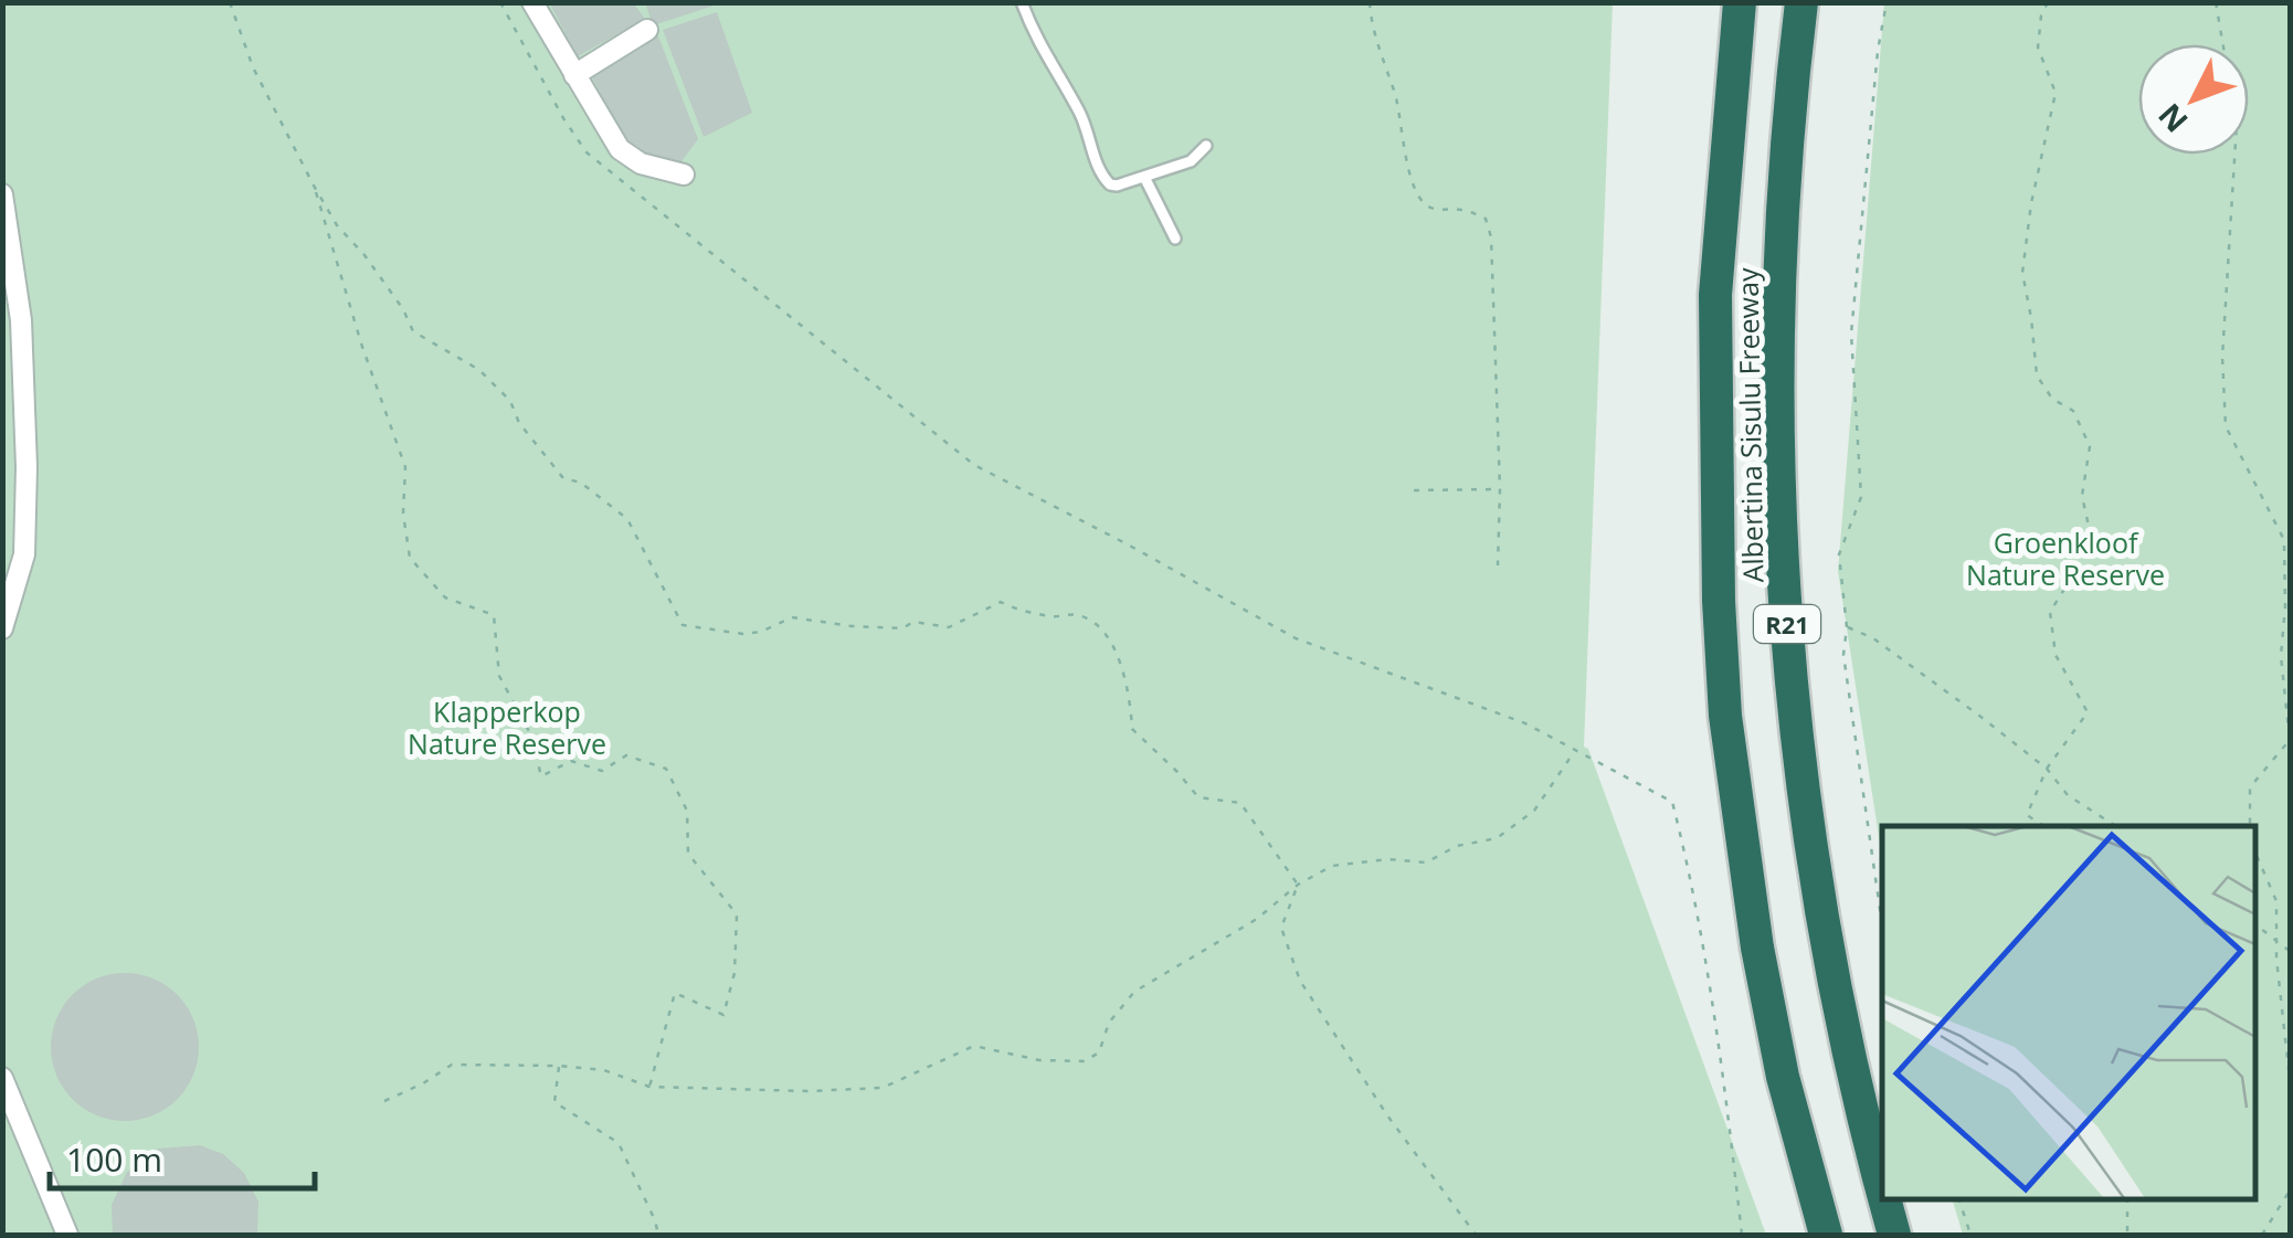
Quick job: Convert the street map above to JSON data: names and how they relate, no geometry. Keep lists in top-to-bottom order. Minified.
{"streets":{"highway":["Albertina Sisulu Freeway","R21"]},"parks":["Groenkloof Nature Reserve","Klapperkop Nature Reserve"],"scale_bar":"100 m","north":"bottom left"}
